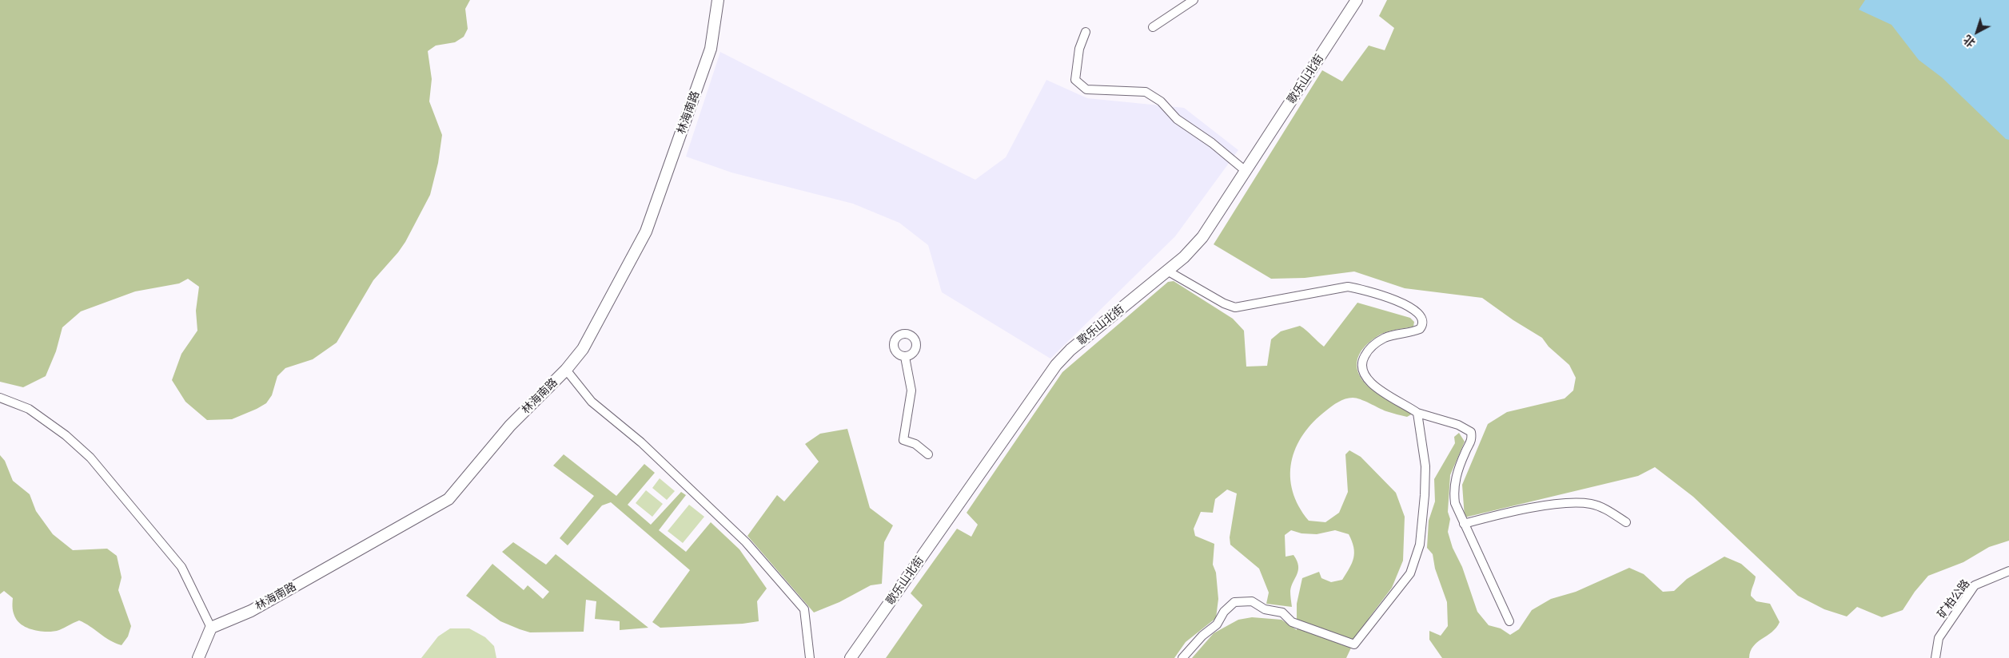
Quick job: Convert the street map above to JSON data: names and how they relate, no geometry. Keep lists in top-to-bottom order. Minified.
{"streets":{"main road":["歌乐山北街","林海南路"],"street":["矿柏公路"]},"north":"bottom left"}
